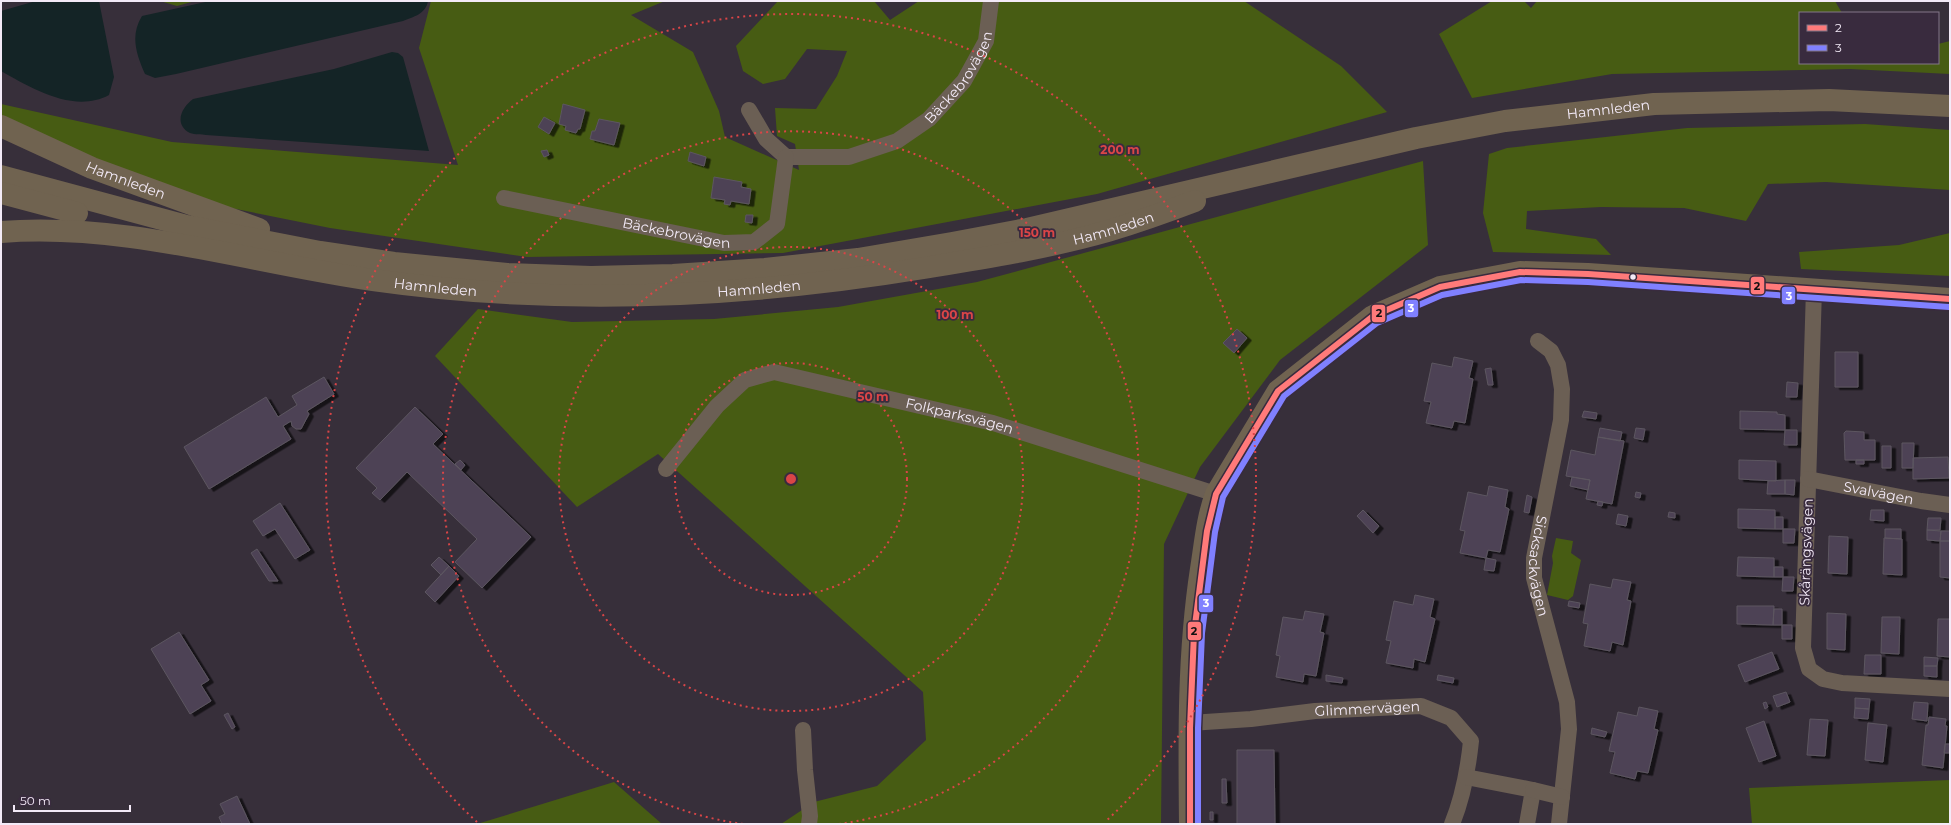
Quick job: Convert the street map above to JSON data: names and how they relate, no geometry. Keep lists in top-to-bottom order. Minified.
{"streets":{"main road":["Hamnleden"],"street":["Bäckebrovägen","Folkparksvägen","Svalvägen","Skårängsvägen","Sicksackvägen","Glimmervägen"]},"crossings":[["Svalvägen","Skårängsvägen"]],"lines":["transit line 2","transit line 3"],"legend":["2","3"],"scale_bar":"50 m","rings":["200 m","150 m","100 m","50 m"]}
